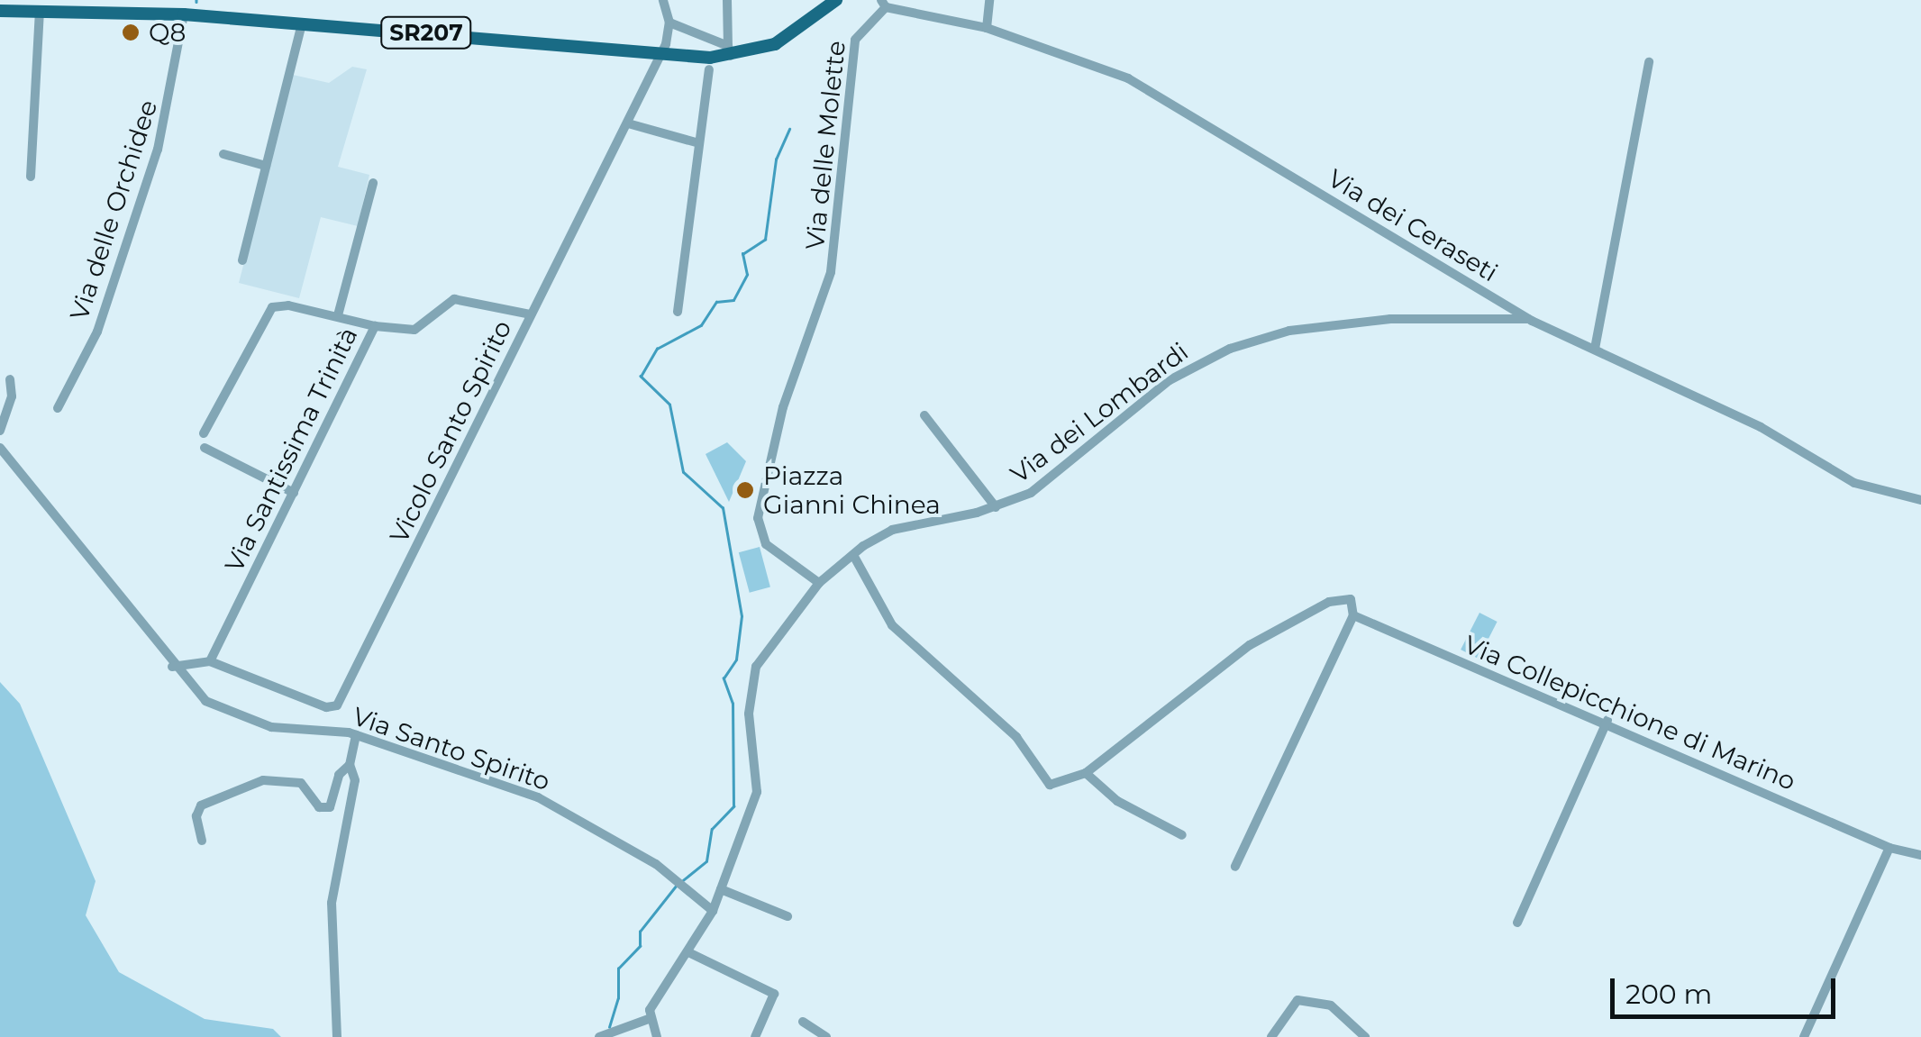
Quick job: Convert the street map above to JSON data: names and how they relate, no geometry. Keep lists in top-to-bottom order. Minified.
{"streets":{"main road":["SR207"],"street":["Via delle Molette","Via delle Orchidee","Via dei Ceraseti","Via dei Lombardi","Vicolo Santo Spirito","Via Santissima Trinità","Via Collepicchione di Marino","Via Santo Spirito"]},"crossings":[["SR207","Via delle Orchidee"],["SR207","Vicolo Santo Spirito"],["Via delle Molette","Via dei Ceraseti"],["Via delle Molette","Via dei Lombardi"],["Via dei Ceraseti","Via dei Lombardi"],["Via dei Lombardi","Via Santo Spirito"],["Vicolo Santo Spirito","Via Santissima Trinità"]],"places":["Q8","Piazza Gianni Chinea"],"scale_bar":"200 m"}
